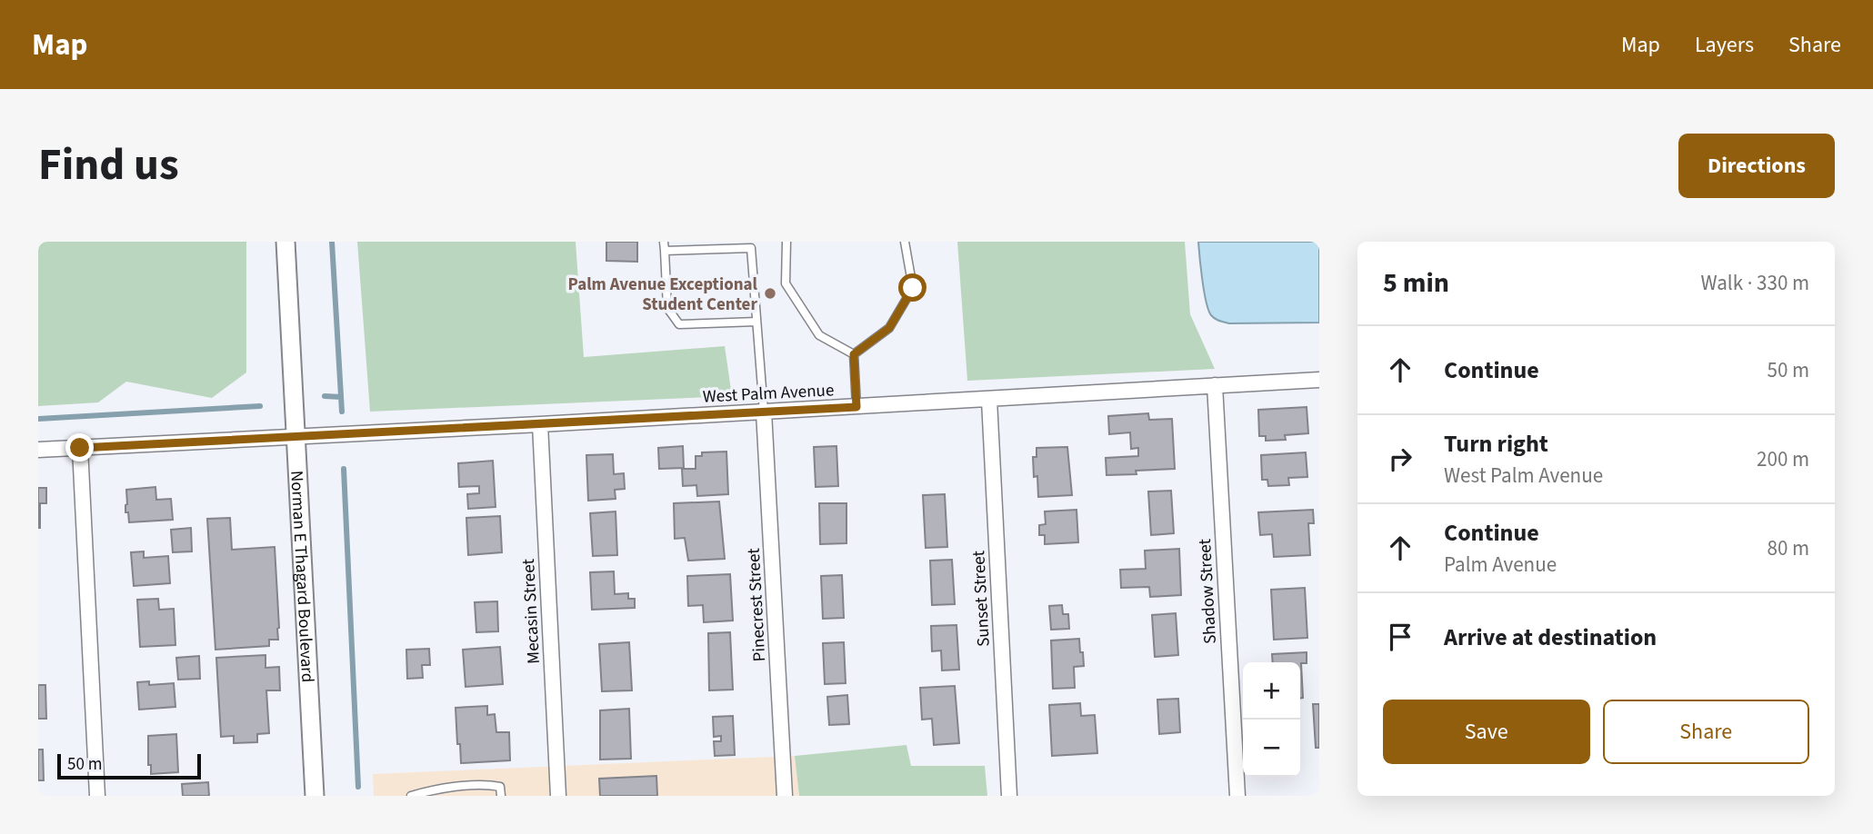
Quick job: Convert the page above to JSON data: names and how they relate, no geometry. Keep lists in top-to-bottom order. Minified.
{"streets":{"street":["West Palm Avenue","Norman E Thagard Boulevard","Shadow Street","Sunset Street","Pinecrest Street","Mecasin Street"]},"crossings":[["West Palm Avenue","Norman E Thagard Boulevard"],["West Palm Avenue","Shadow Street"],["West Palm Avenue","Sunset Street"],["West Palm Avenue","Pinecrest Street"],["West Palm Avenue","Mecasin Street"]],"places":["Palm Avenue Exceptional Student Center"],"scale_bar":"50 m","page":{"header":"Map","nav":["Map","Layers","Share"],"title":"Find us","buttons":["Directions",["Save","Share"]],"heading":["5 min","Walk · 330 m"],"list":[["Continue","50 m"],["Turn right","West Palm Avenue","200 m"],["Continue","Palm Avenue","80 m"],"Arrive at destination"],"map_buttons":["+","−"],"scale":"50 m"}}
